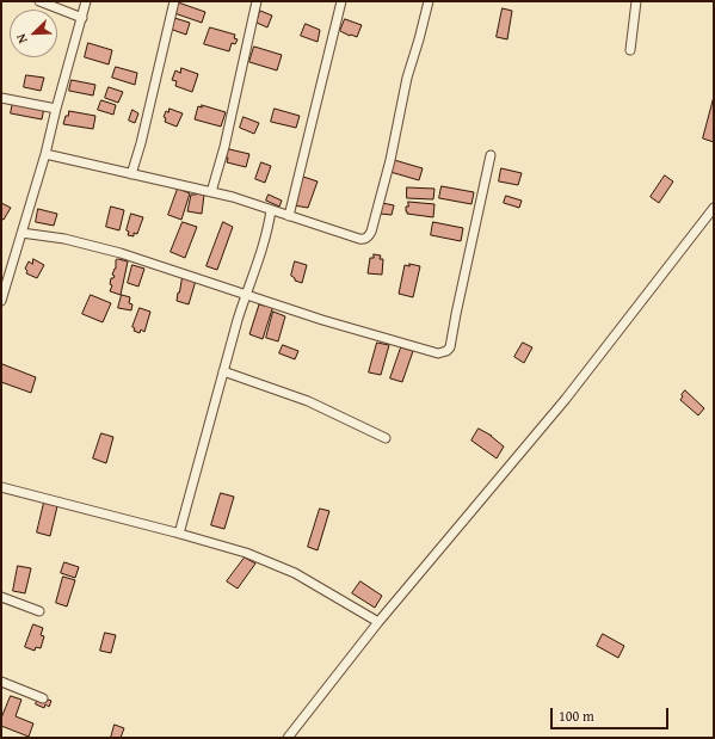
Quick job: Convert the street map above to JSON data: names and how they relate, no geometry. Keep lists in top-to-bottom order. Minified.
{"scale_bar":"100 m","north":"bottom left"}
